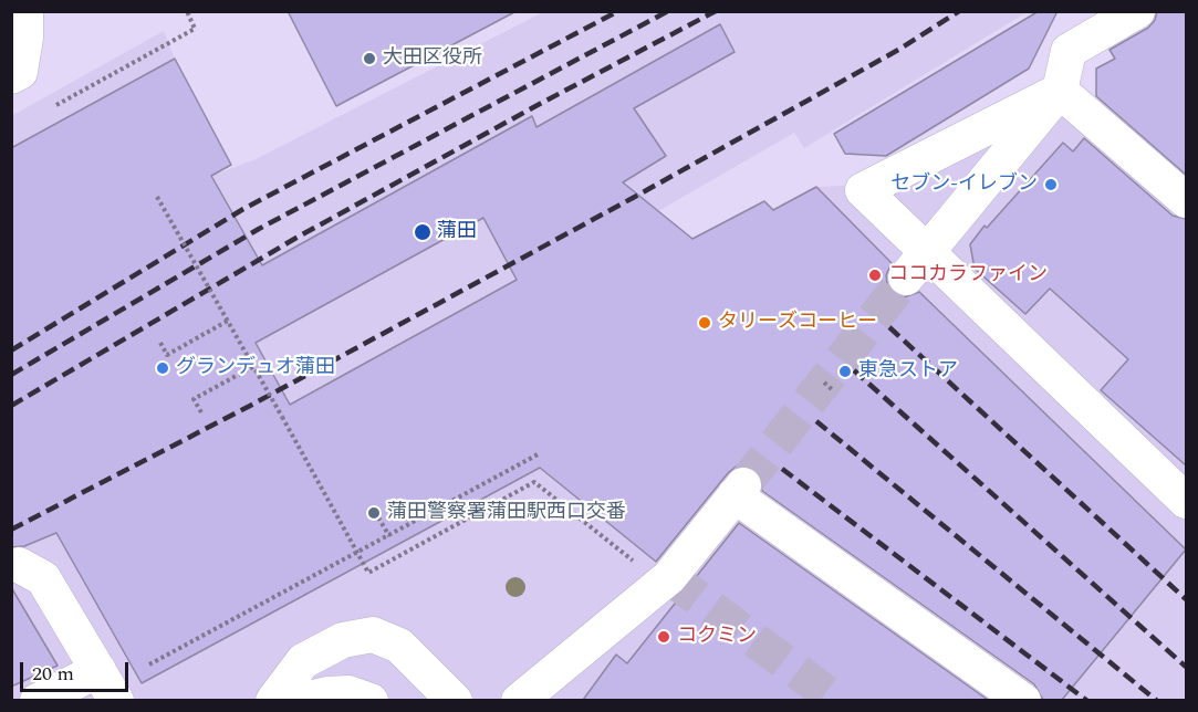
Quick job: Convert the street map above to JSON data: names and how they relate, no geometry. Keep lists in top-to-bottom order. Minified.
{"places":["大田区役所","セブン-イレブン","蒲田","ココカラファイン","タリーズコーヒー","グランデュオ蒲田","東急ストア","蒲田警察署蒲田駅西口交番","コクミン"],"scale_bar":"20 m"}
